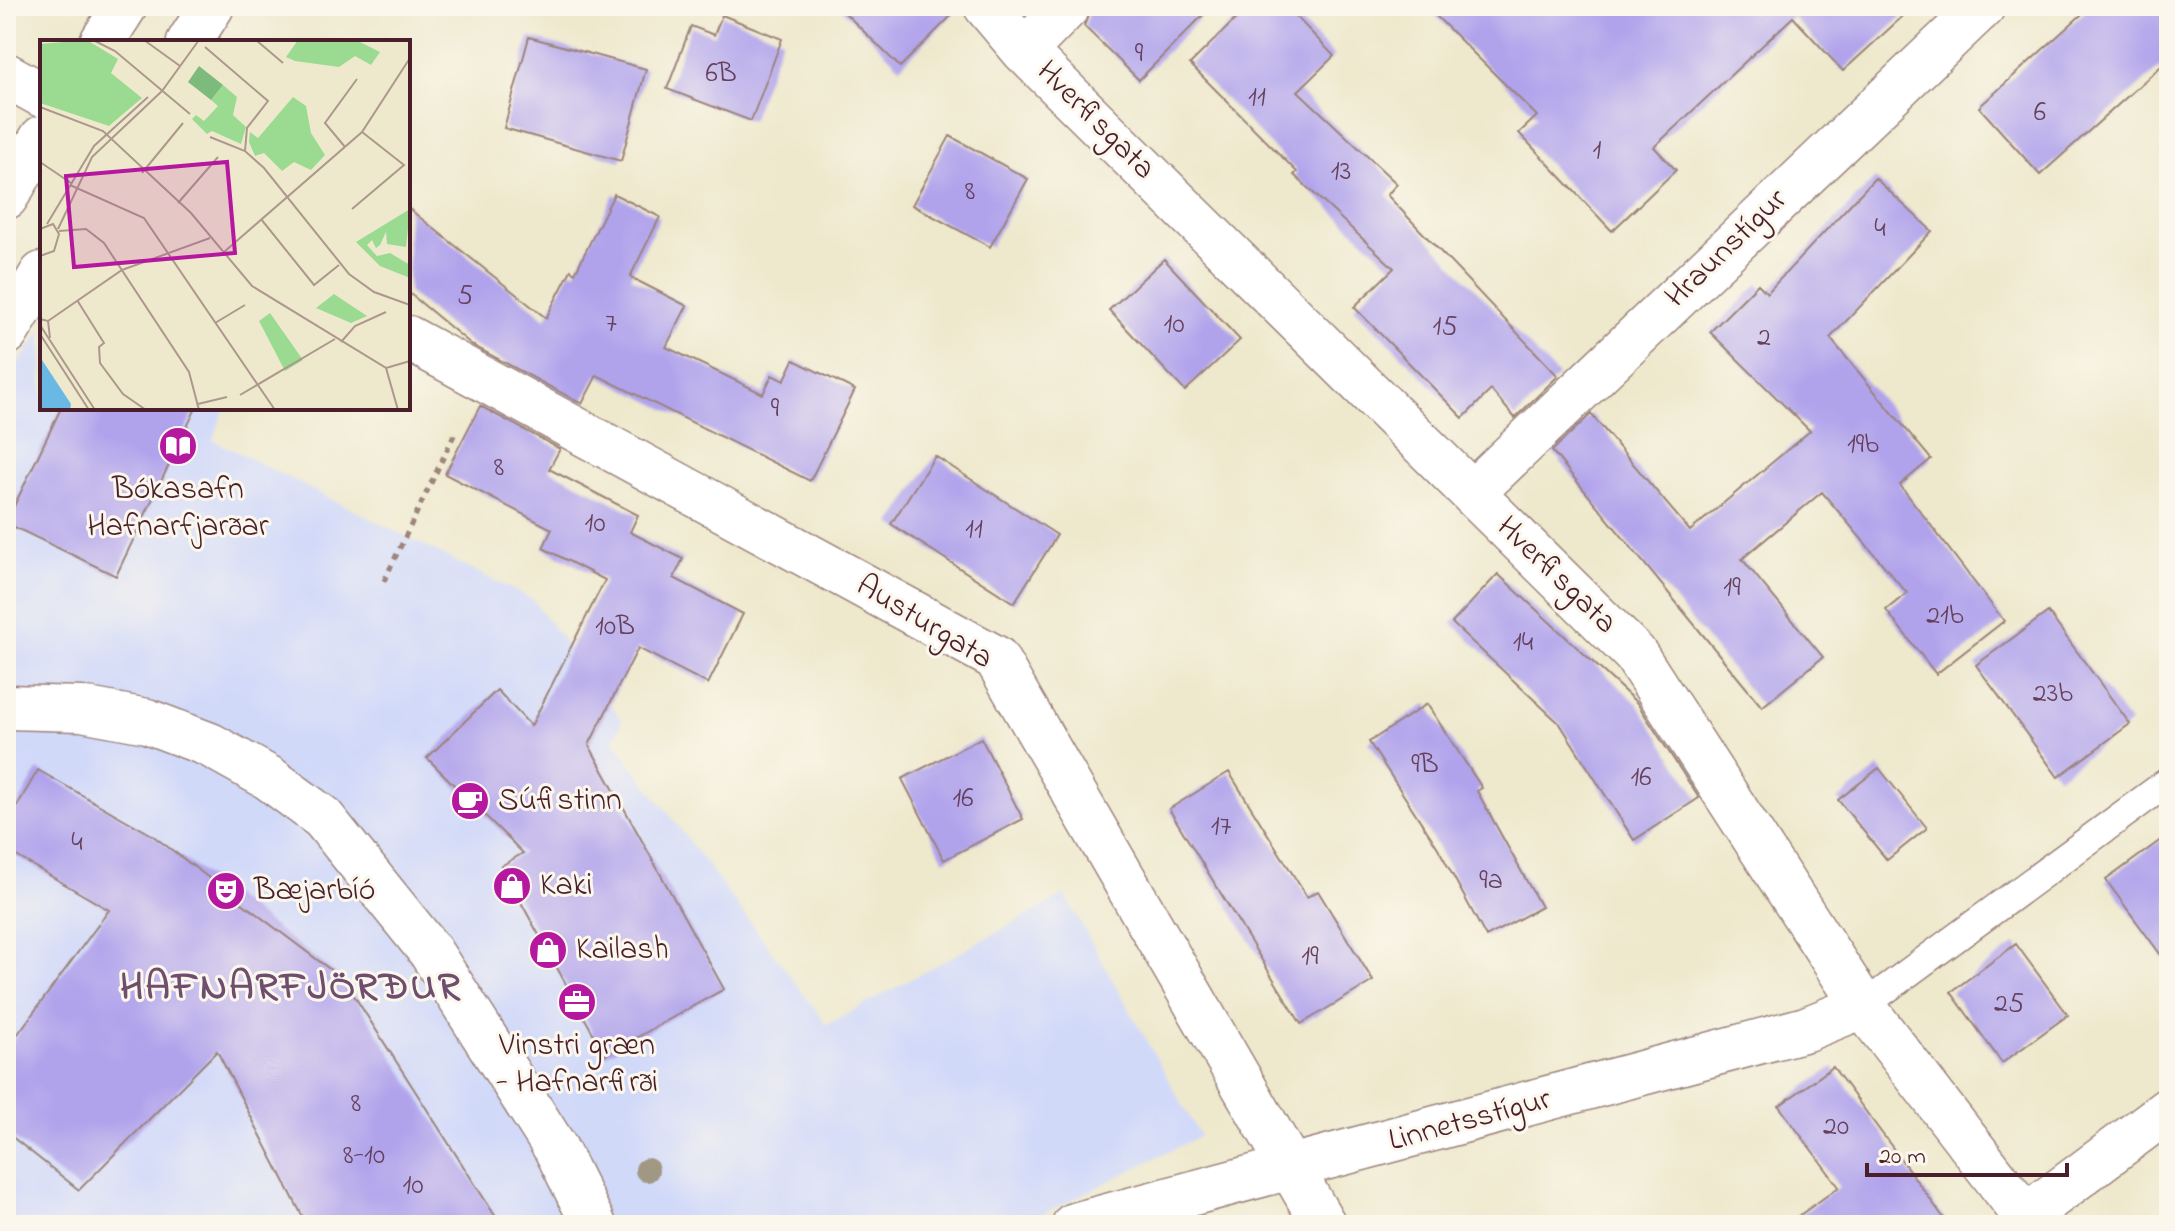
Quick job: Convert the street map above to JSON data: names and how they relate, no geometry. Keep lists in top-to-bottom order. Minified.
{"streets":{"street":["Hverfisgata","Hraunstígur","Austurgata","Linnetsstígur"]},"crossings":[["Hverfisgata","Hraunstígur"],["Hverfisgata","Linnetsstígur"],["Austurgata","Linnetsstígur"]],"districts":["HAFNARFJÖRÐUR"],"places":{"library":["Bókasafn Hafnarfjarðar"],"cafe":["Súfistinn"],"shop":["Kaki","Kailash"],"theatre":["Bæjarbíó"],"office":["Vinstri græn - Hafnarfirði"]},"house_numbers":["9","6B","11","6","1","13","8","4","5","7","10","15","2","9","19b","8","10","11","19","21b","10B","14","23b","9B","16","16","17","4","9a","19","25","8","20","8-10","10"],"scale_bar":"20 m"}
